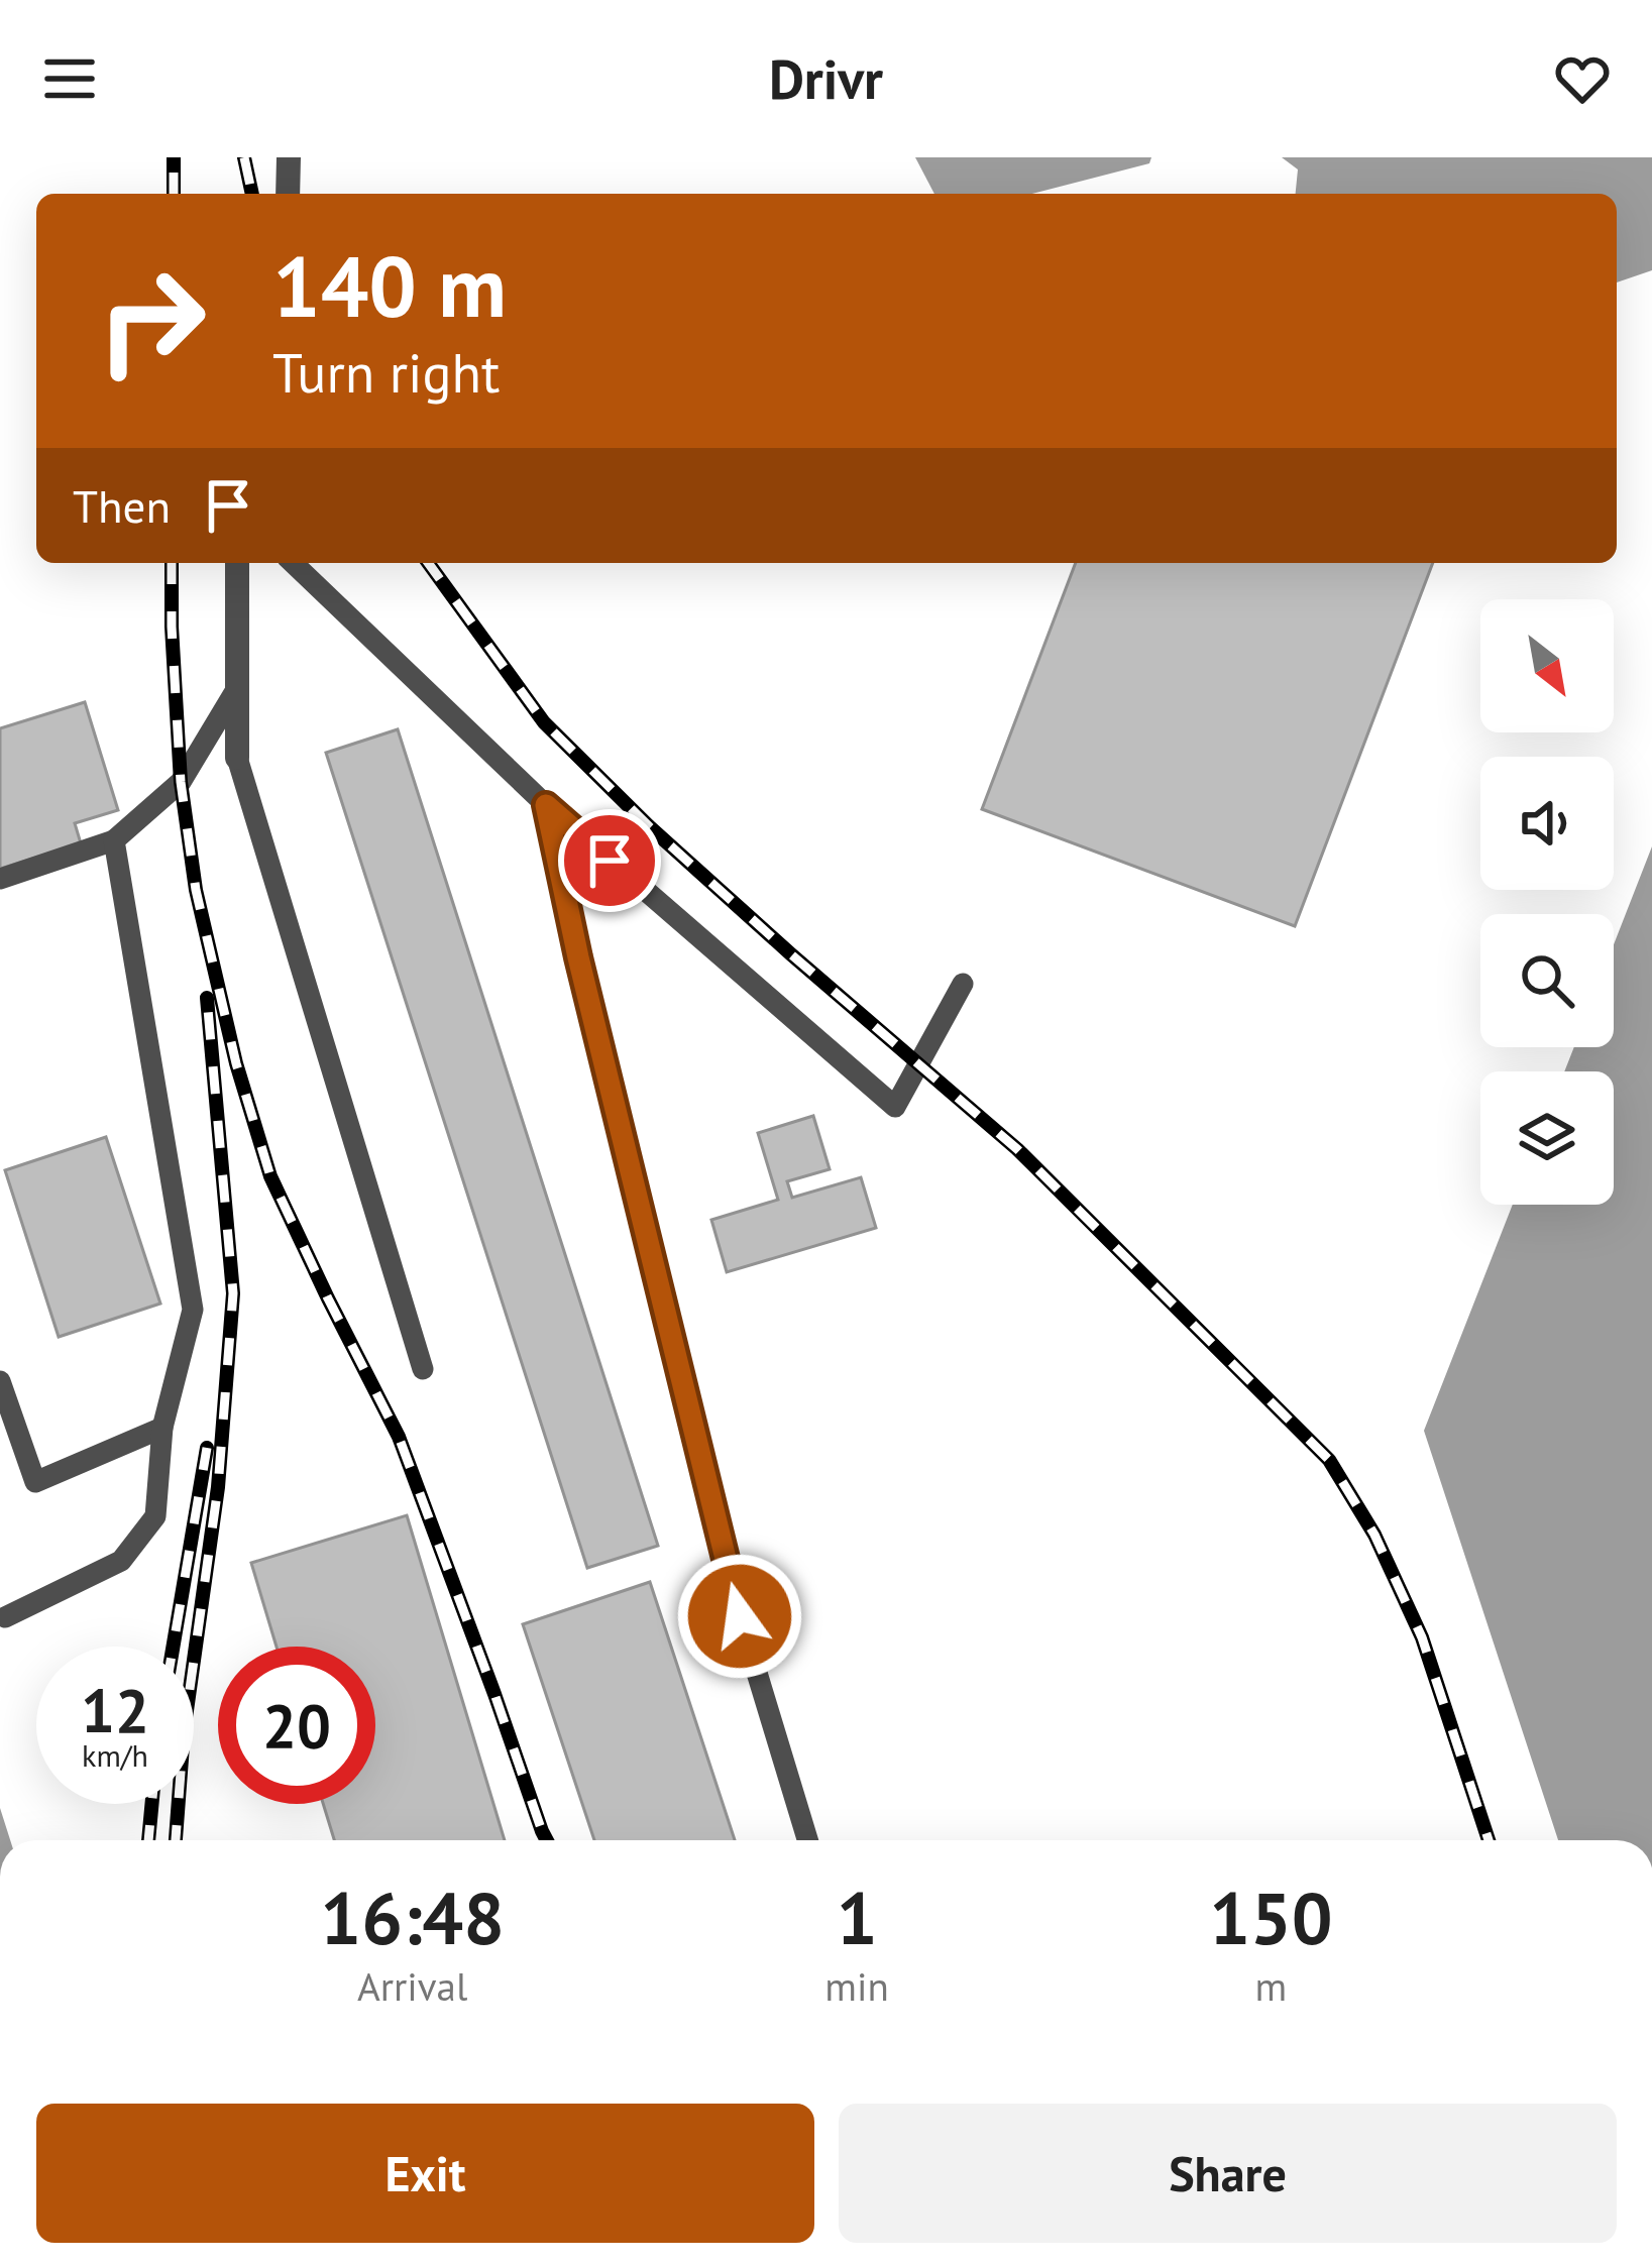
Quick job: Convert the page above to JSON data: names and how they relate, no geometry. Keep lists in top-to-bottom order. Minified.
{"north":"bottom right","page":{"header":"Drivr","turn":["140 m","Turn right"],"then":"Then","speed":"12 km/h","limit":"20","eta":["16:48","Arrival","1","min","150","m"],"buttons":["Exit","Share"]}}
